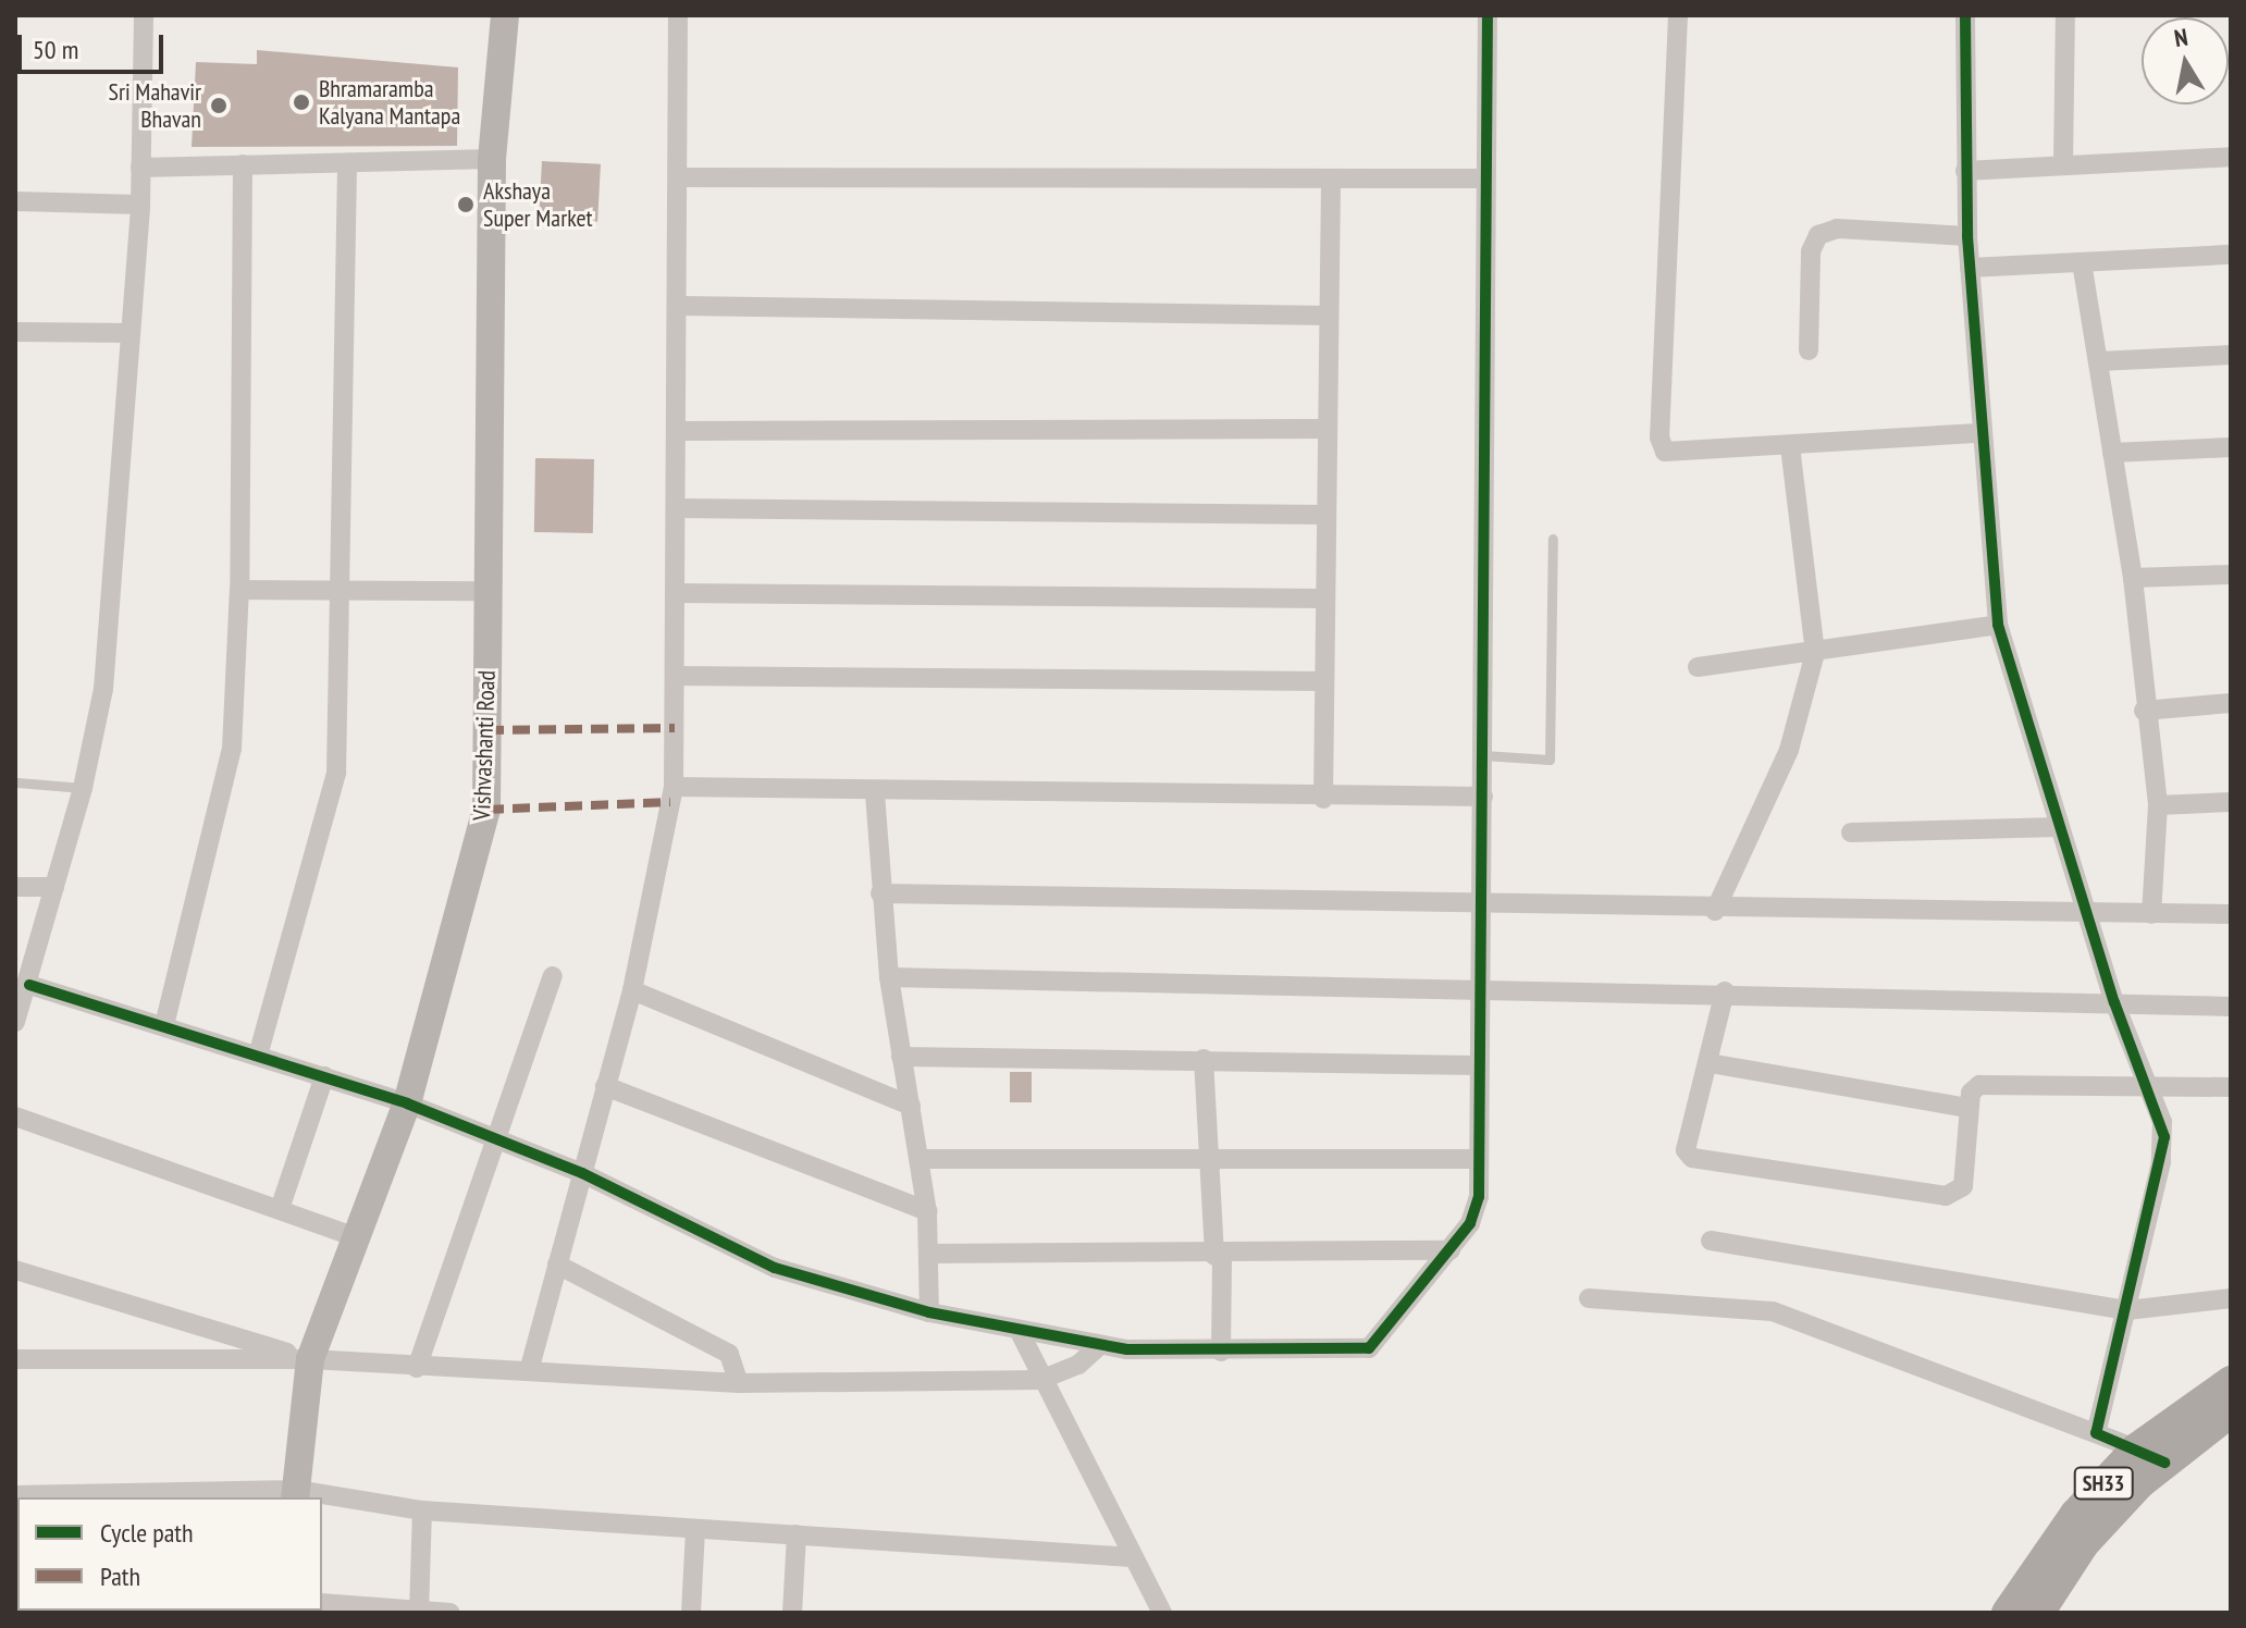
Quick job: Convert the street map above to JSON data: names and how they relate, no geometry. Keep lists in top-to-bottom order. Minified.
{"streets":{"main road":["SH33"],"street":["Vishvashanti Road"]},"places":["Bhramaramba Kalyana Mantapa","Sri Mahavir Bhavan","Akshaya Super Market"],"legend":["Cycle path","Path"],"scale_bar":"50 m","north":"top"}
